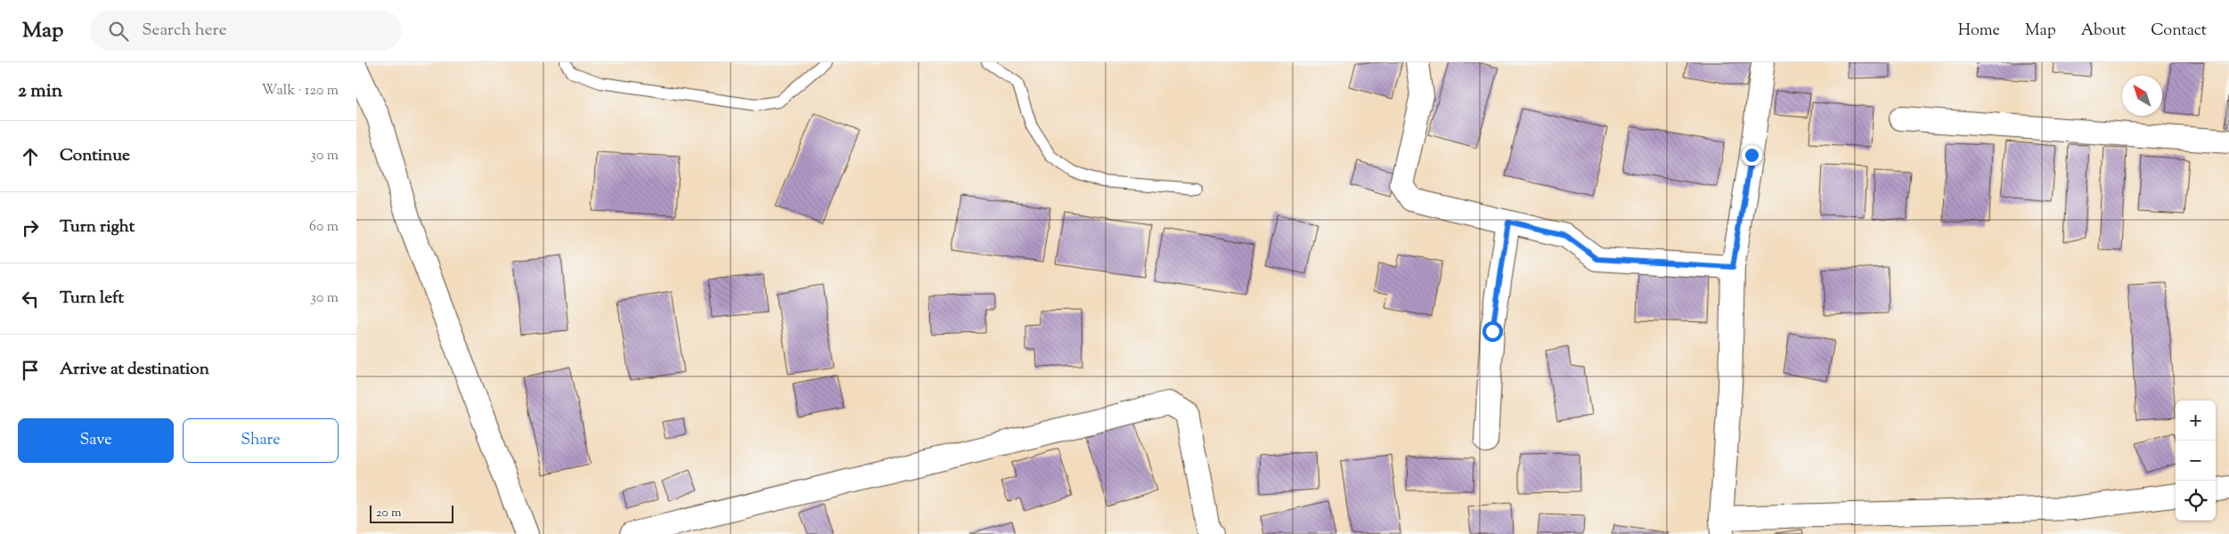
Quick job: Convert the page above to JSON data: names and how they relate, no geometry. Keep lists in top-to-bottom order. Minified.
{"scale_bar":"20 m","north":"top left","page":{"header":"Map","search":"Search here","nav":["Home","Map","About","Contact"],"heading":["2 min","Walk · 120 m"],"list":[["Continue","30 m"],["Turn right","60 m"],["Turn left","30 m"],"Arrive at destination"],"map_buttons":["+","−"],"buttons":["Save","Share"],"scale":"20 m"}}
